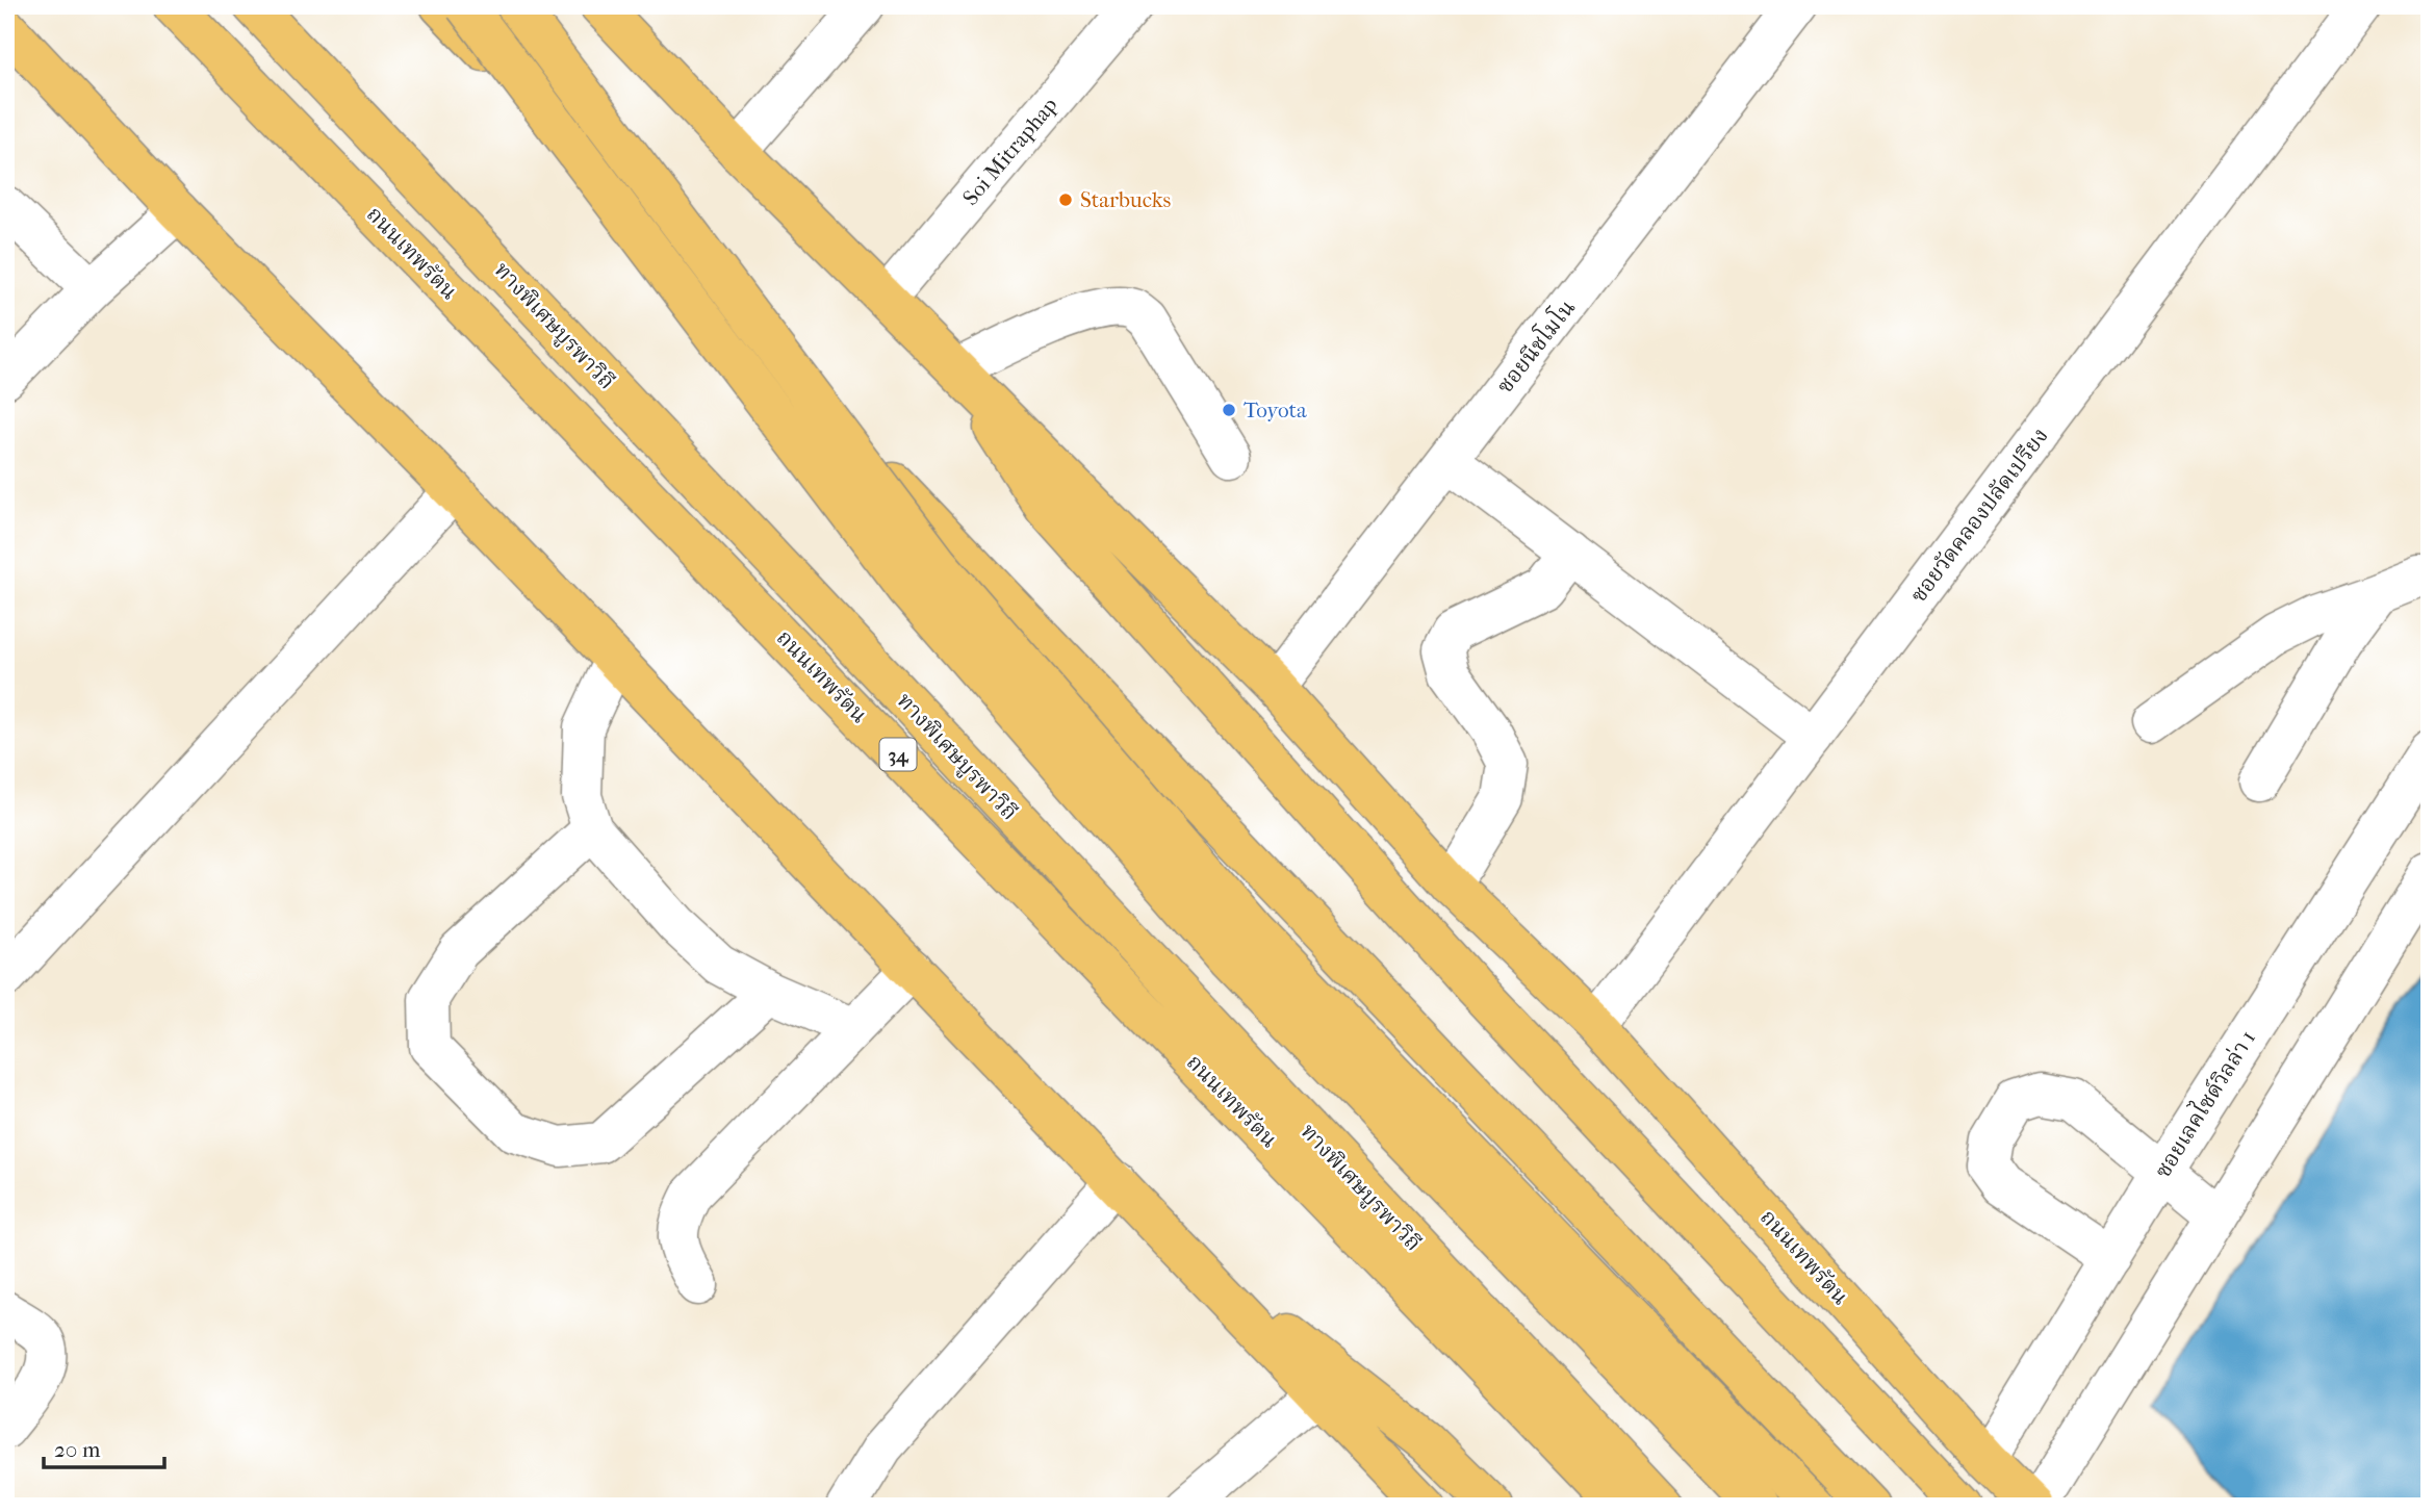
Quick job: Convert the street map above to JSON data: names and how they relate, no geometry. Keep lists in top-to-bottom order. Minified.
{"streets":{"main road":["ถนนเทพรัตน","ทางพิเศษบูรพาวิถี","34"],"street":["Soi Mitraphap","ซอยนีชโมโน","ซอยวัดคลองปลัดเปรียง","ซอยเลคไซด์วิลล่า 1"]},"crossings":[["Soi Mitraphap","ถนนเทพรัตน"],["ถนนเทพรัตน","ซอยนีชโมโน"],["ถนนเทพรัตน","ซอยวัดคลองปลัดเปรียง"],["ถนนเทพรัตน","ซอยเลคไซด์วิลล่า 1"]],"places":["Starbucks","Toyota"],"scale_bar":"20 m"}
